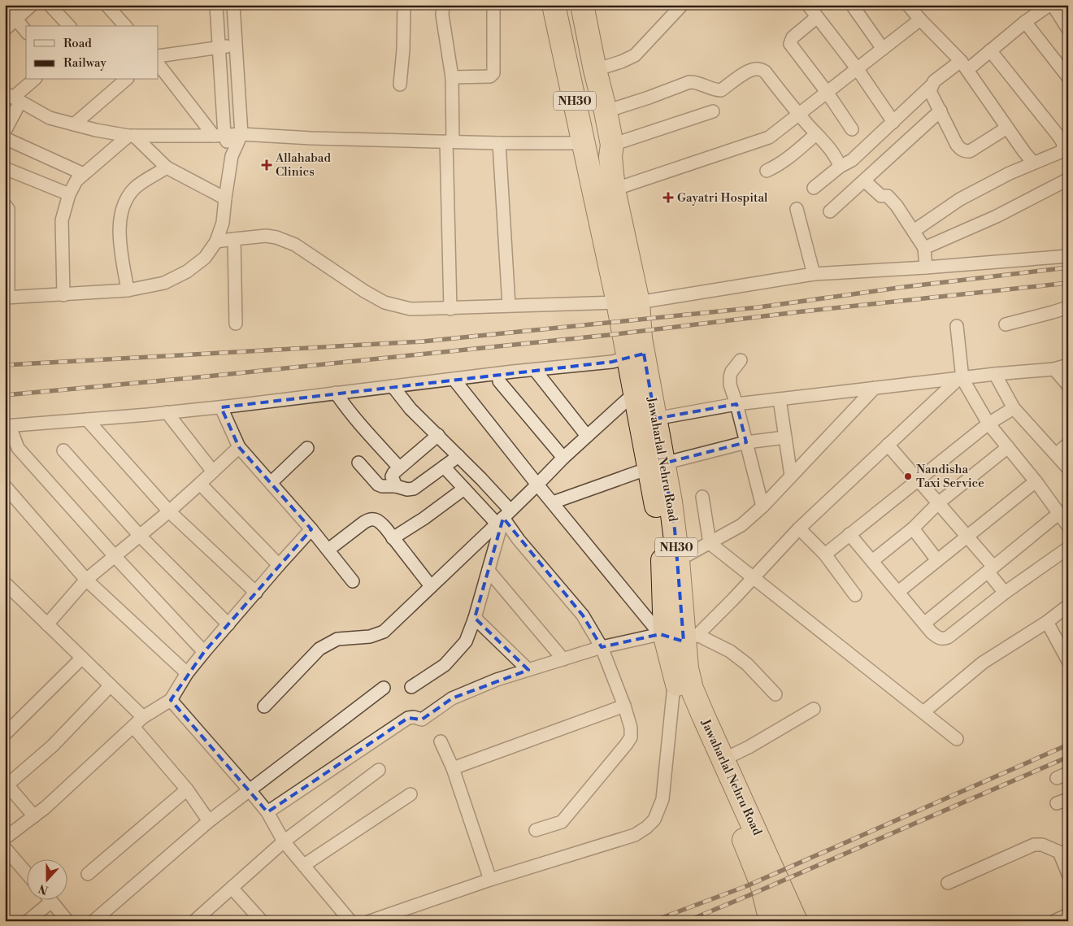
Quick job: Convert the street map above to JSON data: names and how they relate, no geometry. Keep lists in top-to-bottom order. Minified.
{"streets":{"highway":["NH30","Jawaharlal Nehru Road"]},"places":{"health":["Allahabad Clinics","Gayatri Hospital"],"other":["Nandisha Taxi Service"]},"legend":["Road","Railway"],"north":"bottom"}
